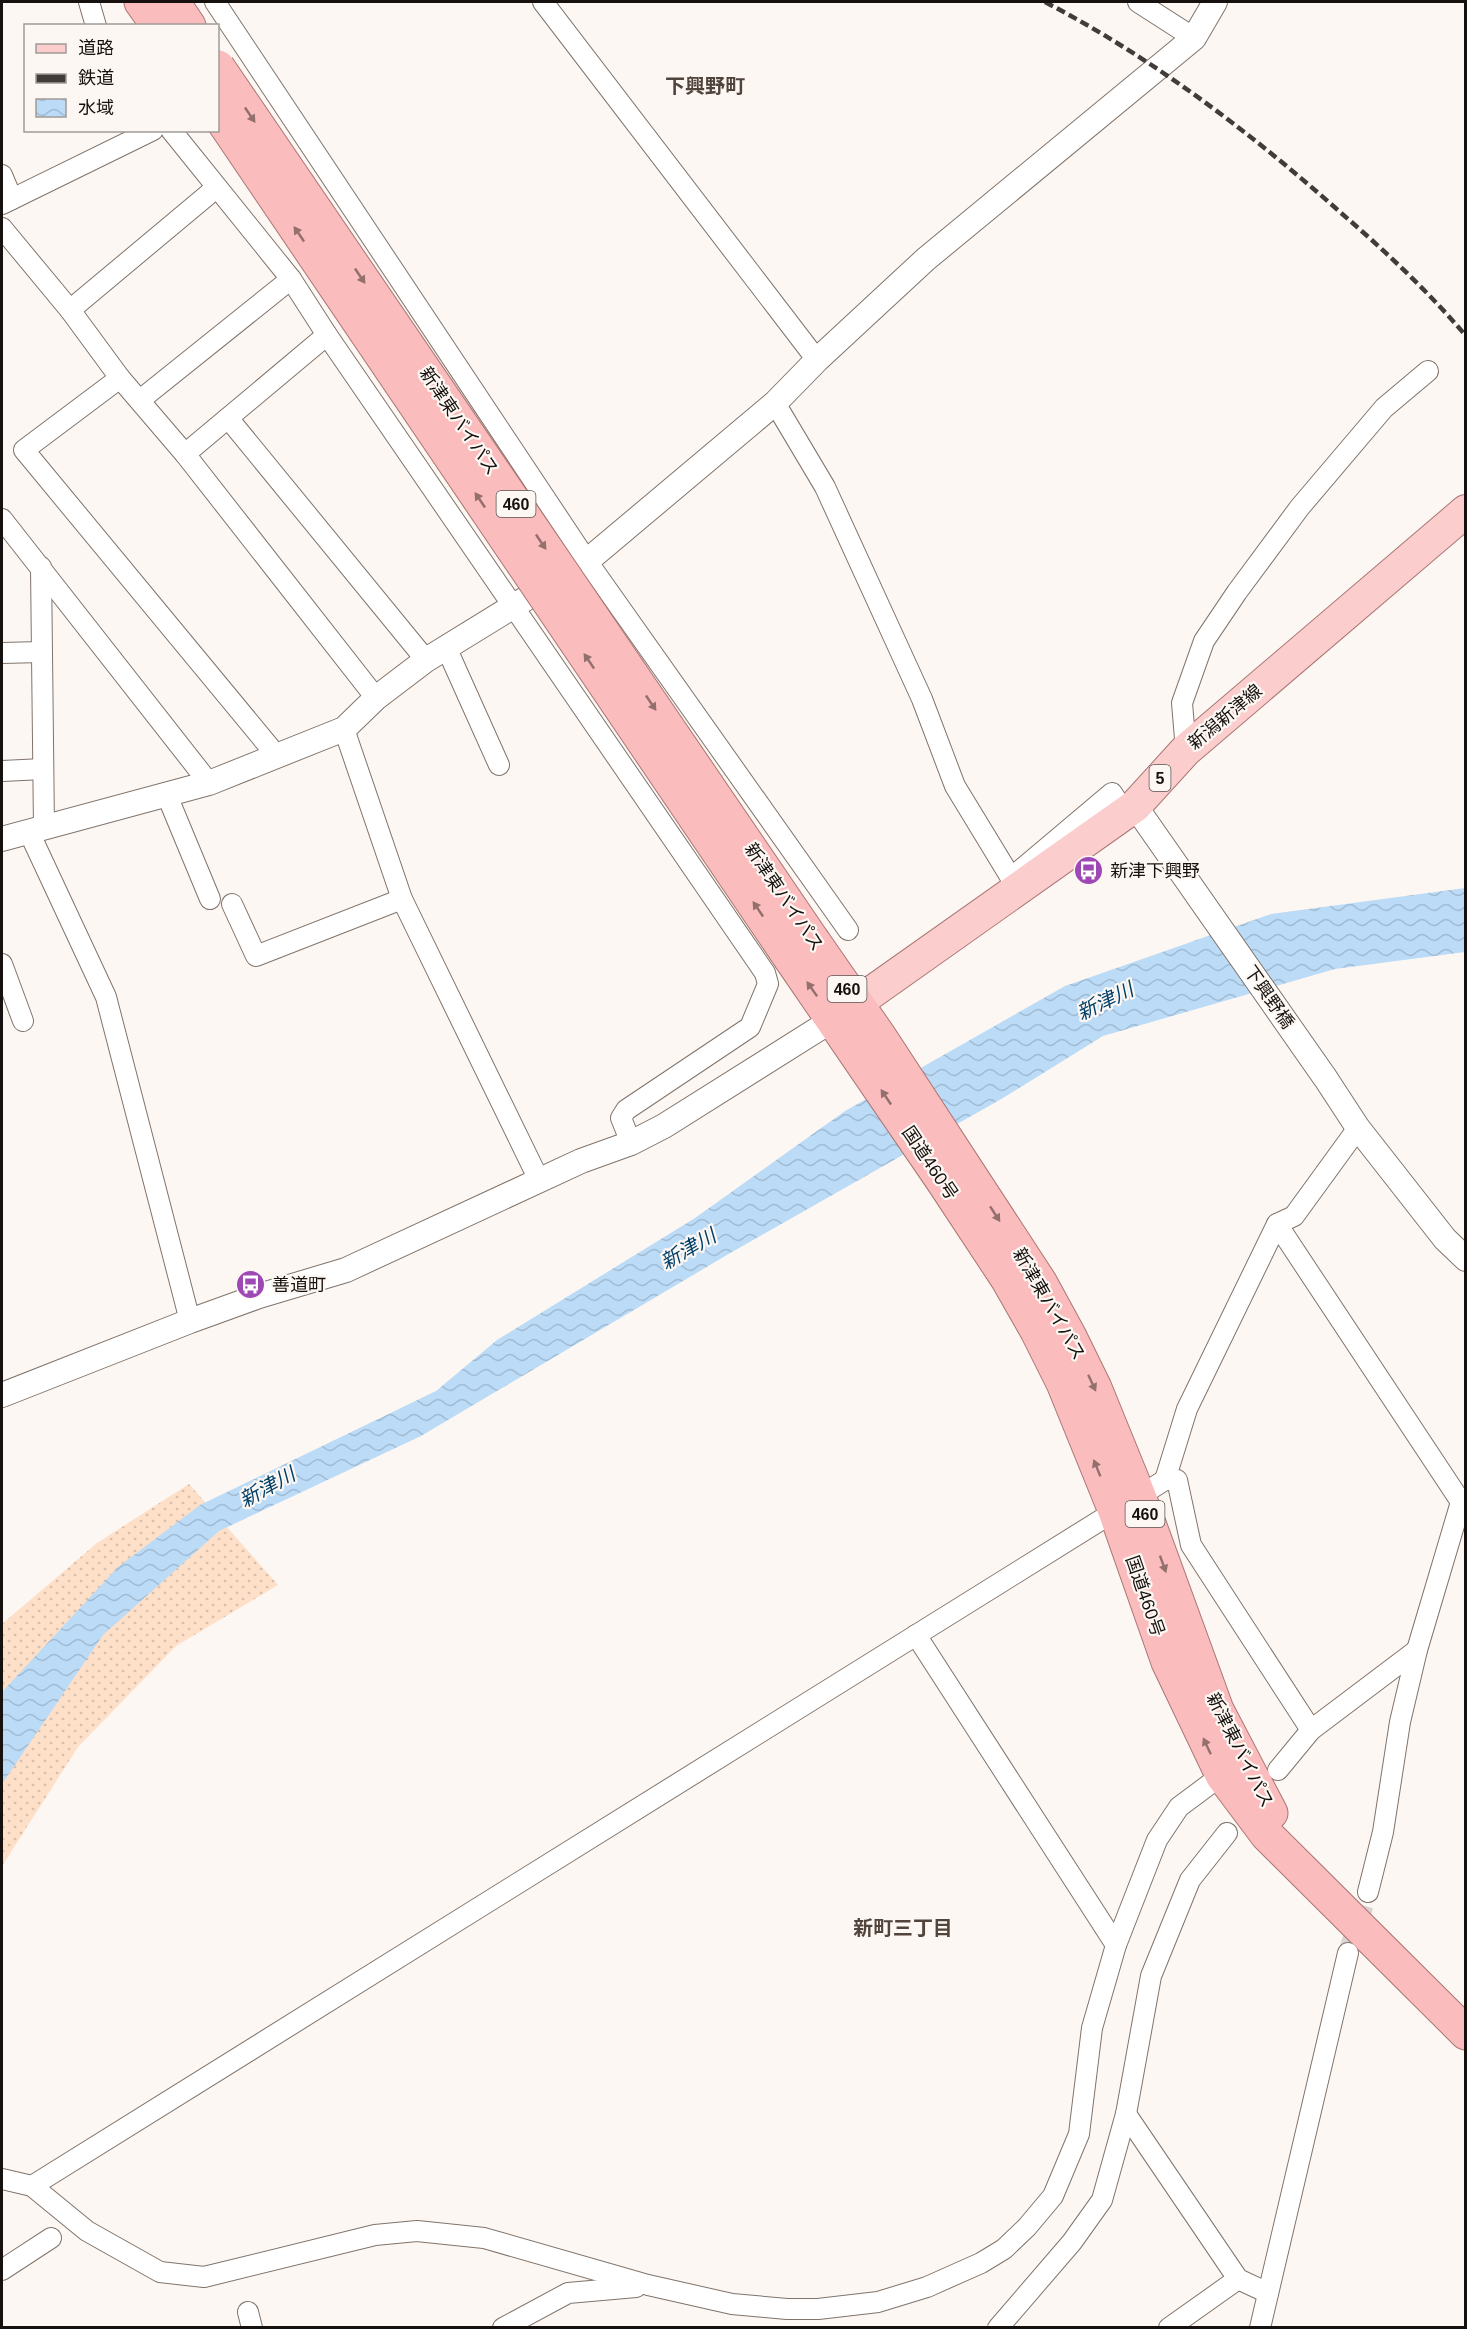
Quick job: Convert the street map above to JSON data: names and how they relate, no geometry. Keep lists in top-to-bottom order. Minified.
{"streets":{"highway":["新津東バイパス","460","国道460号"],"main road":["新潟新津線","5"],"street":["下興野橋"]},"crossings":[["新津東バイパス","新潟新津線"],["新津東バイパス","国道460号"],["新潟新津線","下興野橋"],["新潟新津線","国道460号"]],"districts":["下興野町","新町三丁目"],"water":["新津川"],"places":{"bus stop":["新津下興野","善道町"]},"legend":["道路","鉄道","水域"]}
